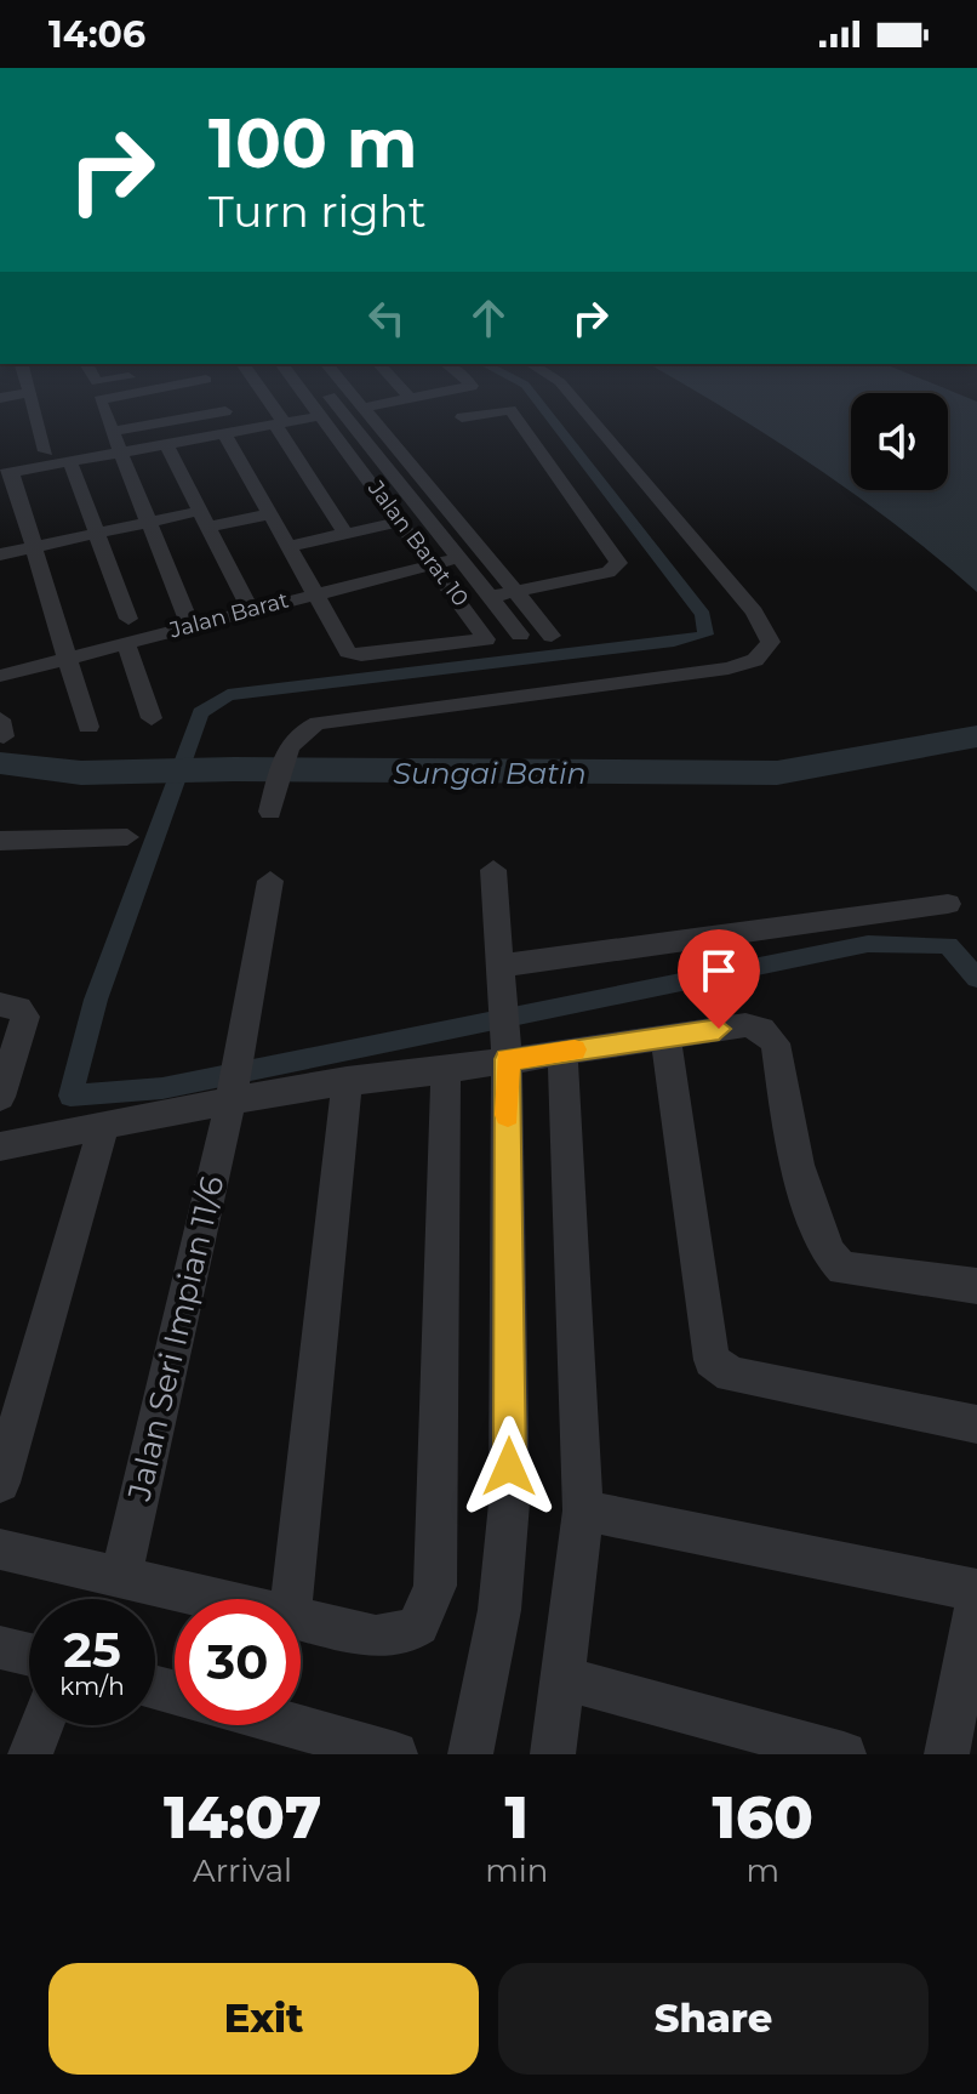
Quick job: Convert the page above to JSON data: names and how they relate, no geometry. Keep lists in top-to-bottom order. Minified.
{"streets":{"street":["Jalan Barat 10","Jalan Barat","Jalan Seri Impian 11/6"]},"crossings":[["Jalan Barat 10","Jalan Barat"]],"water":["Sungai Batin"],"page":{"status":"14:06","turn":["100 m","Turn right"],"speed":"25 km/h","limit":"30","eta":["14:07","Arrival","1","min","160","m"],"buttons":["Exit","Share"]}}
